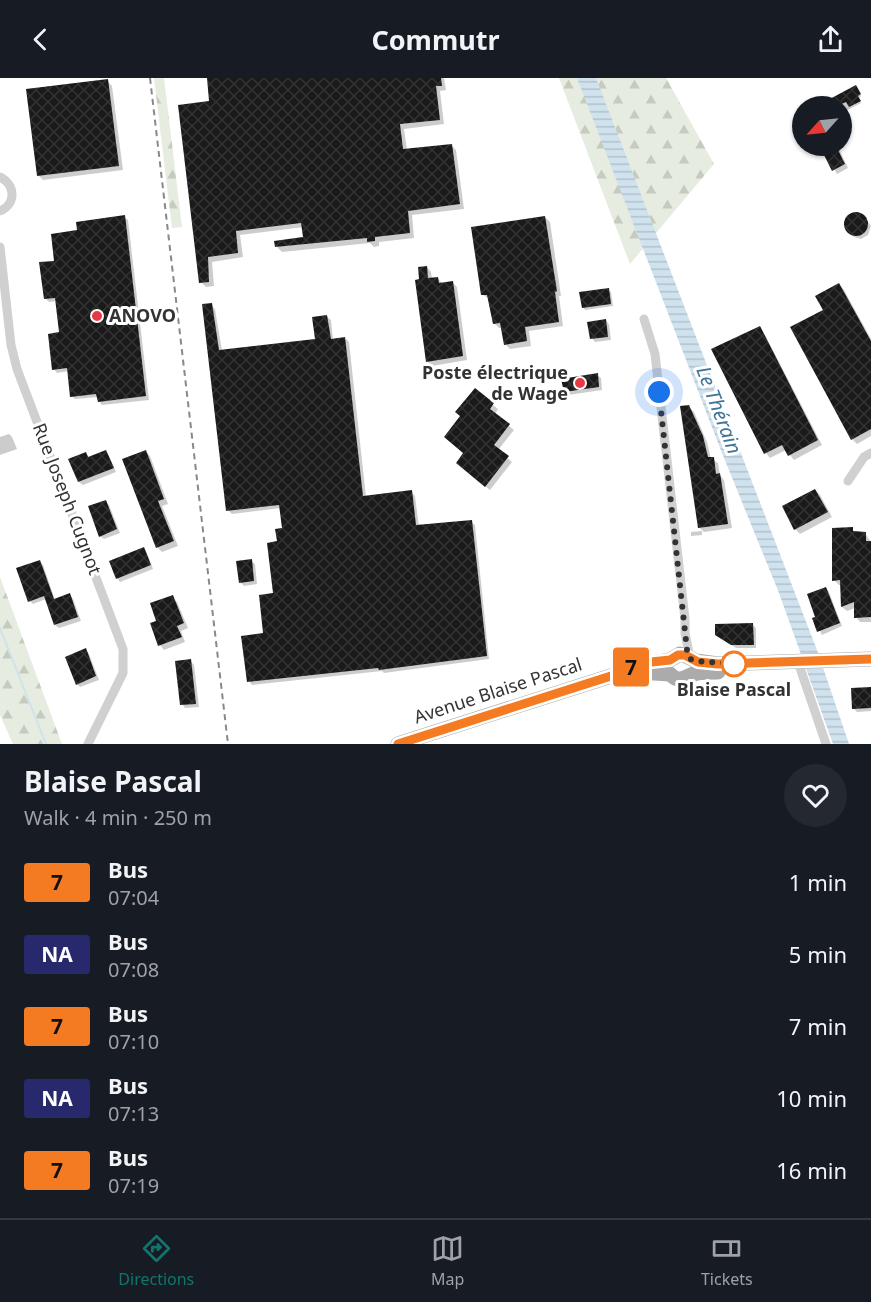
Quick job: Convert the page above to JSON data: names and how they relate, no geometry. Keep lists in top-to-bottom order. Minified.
{"streets":{"main road":["Avenue Blaise Pascal"],"street":["Rue Joseph Cugnot"]},"water":["Le Thérain"],"places":["ANOVO","Poste électrique de Wage","Blaise Pascal"],"lines":["bus line 7"],"north":"bottom left","page":{"header":"Commutr","on_map":"7","heading":["Blaise Pascal","Walk · 4 min · 250 m"],"list":[{"mark":"7","name":"Bus","note":"07:04","value":"1 min"},{"mark":"NA","name":"Bus","note":"07:08","value":"5 min"},{"mark":"7","name":"Bus","note":"07:10","value":"7 min"},{"mark":"NA","name":"Bus","note":"07:13","value":"10 min"},{"mark":"7","name":"Bus","note":"07:19","value":"16 min"}],"tabs":["Directions","Map","Tickets"]}}
